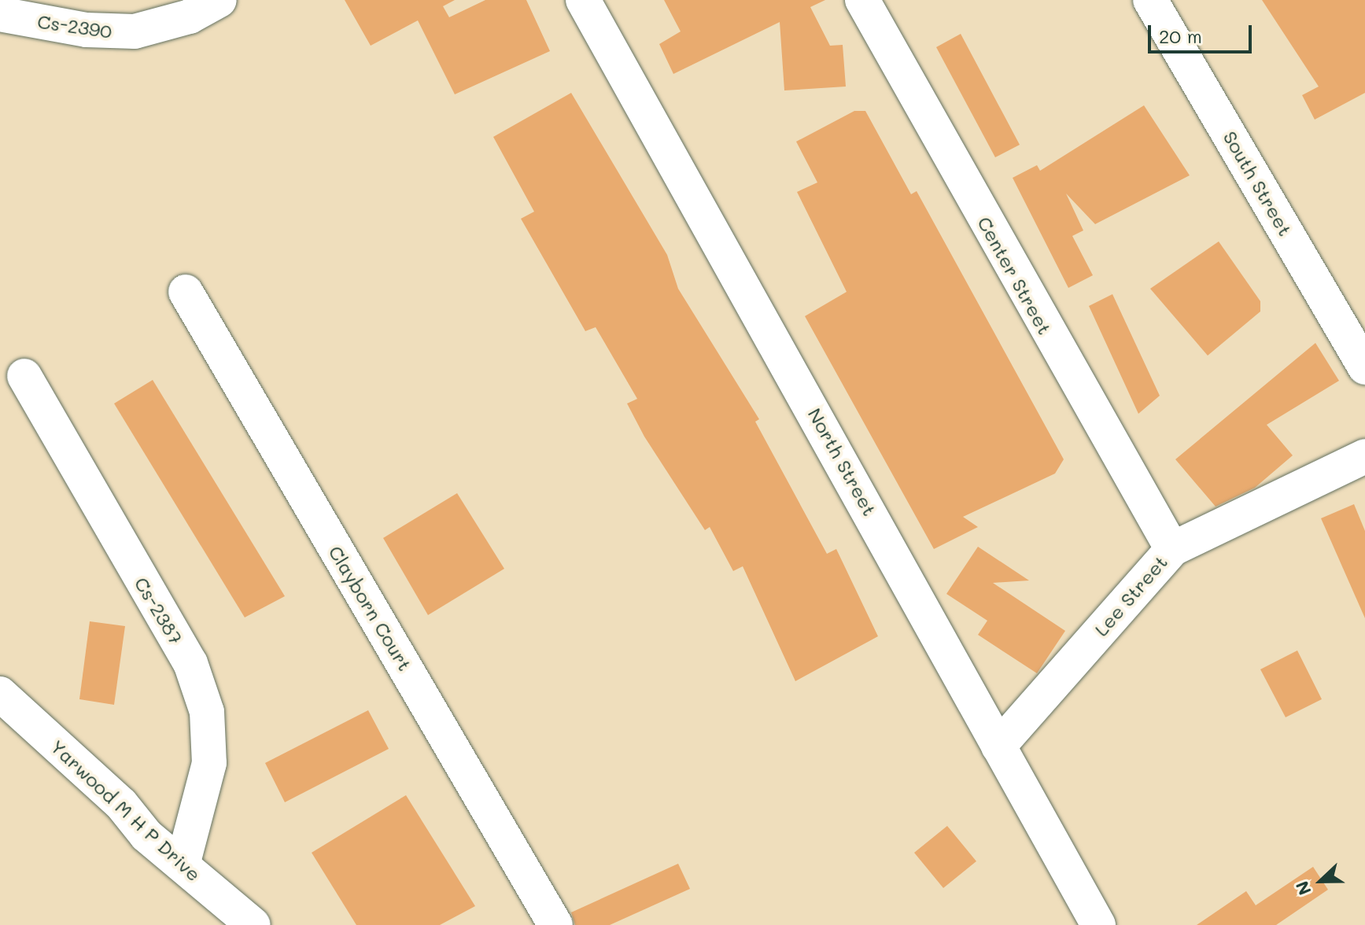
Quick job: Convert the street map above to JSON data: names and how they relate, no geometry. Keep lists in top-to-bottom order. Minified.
{"streets":{"street":["Cs-2390","South Street","Center Street","North Street","Lee Street","Clayborn Court","Cs-2387","Yarwood M H P Drive"]},"crossings":[["Center Street","Lee Street"],["North Street","Lee Street"],["Cs-2387","Yarwood M H P Drive"]],"scale_bar":"20 m","north":"left"}
